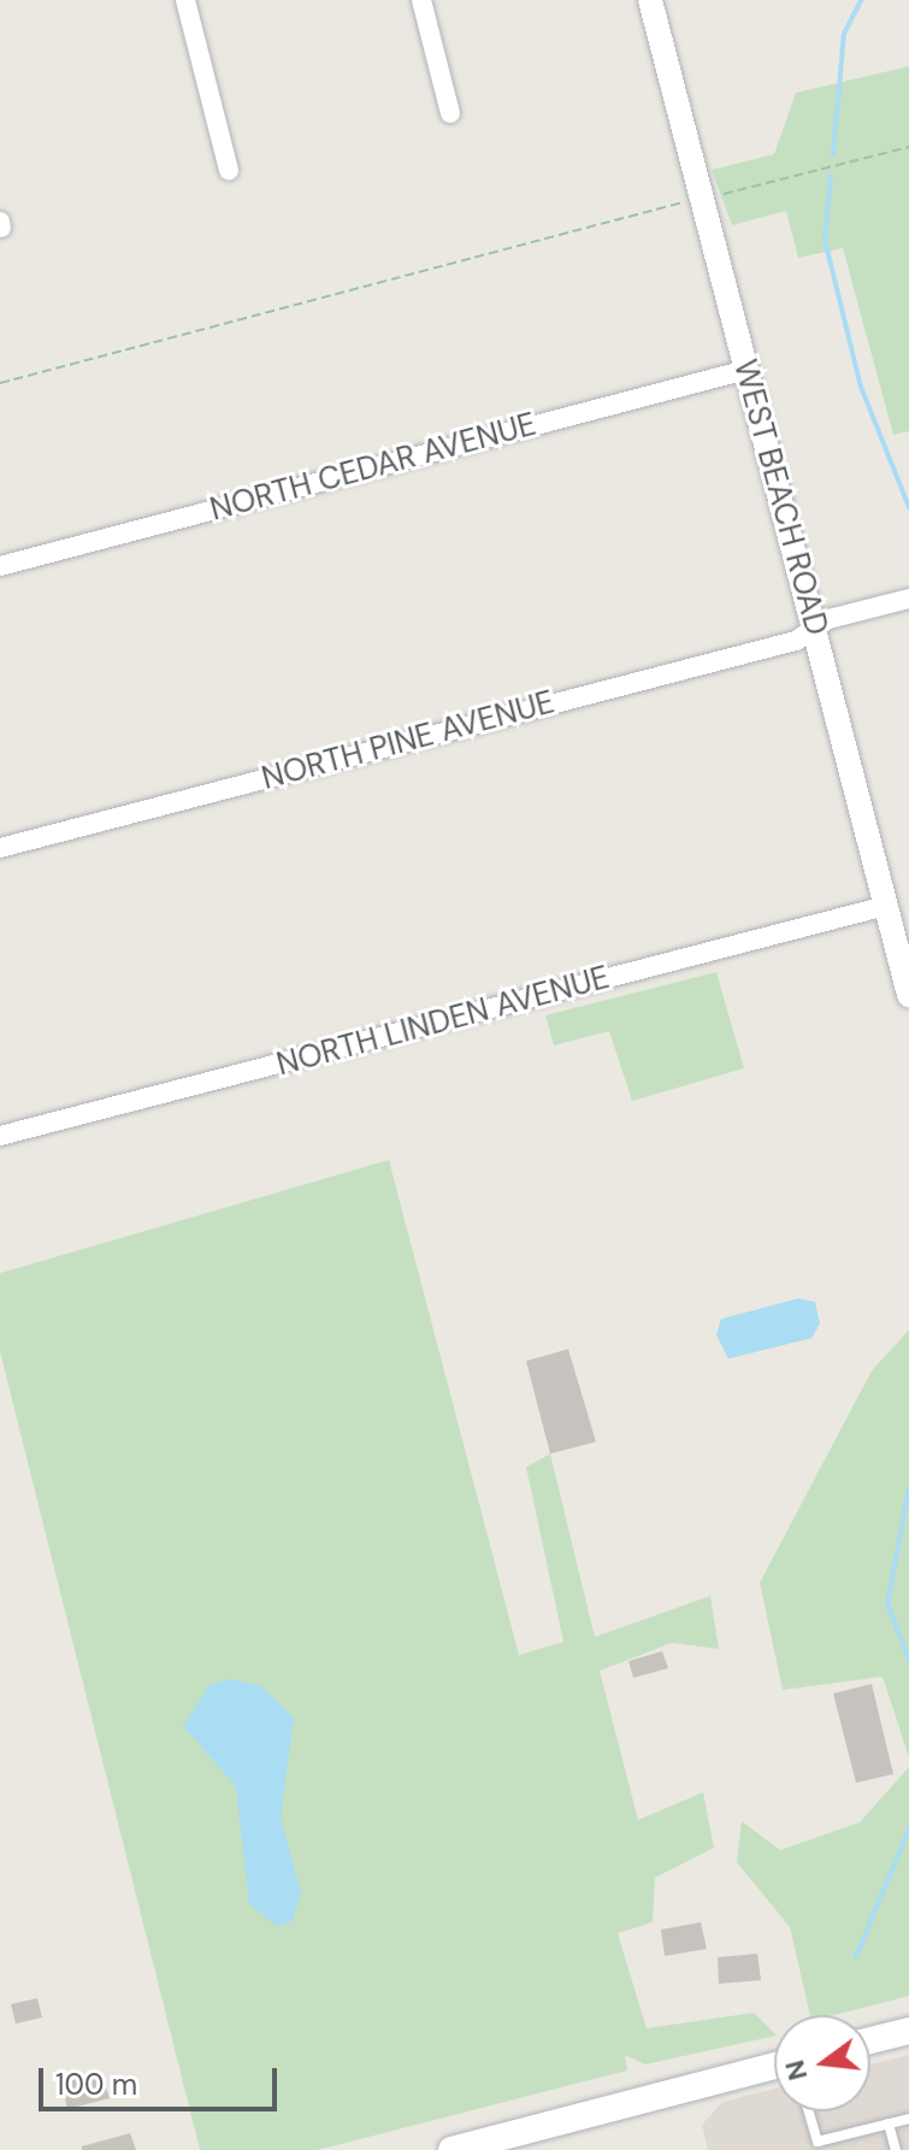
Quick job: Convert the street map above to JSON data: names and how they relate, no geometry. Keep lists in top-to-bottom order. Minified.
{"streets":{"street":["NORTH CEDAR AVENUE","WEST BEACH ROAD","NORTH PINE AVENUE","NORTH LINDEN AVENUE"]},"crossings":[["NORTH CEDAR AVENUE","WEST BEACH ROAD"],["WEST BEACH ROAD","NORTH PINE AVENUE"],["WEST BEACH ROAD","NORTH LINDEN AVENUE"]],"scale_bar":"100 m","north":"left"}
